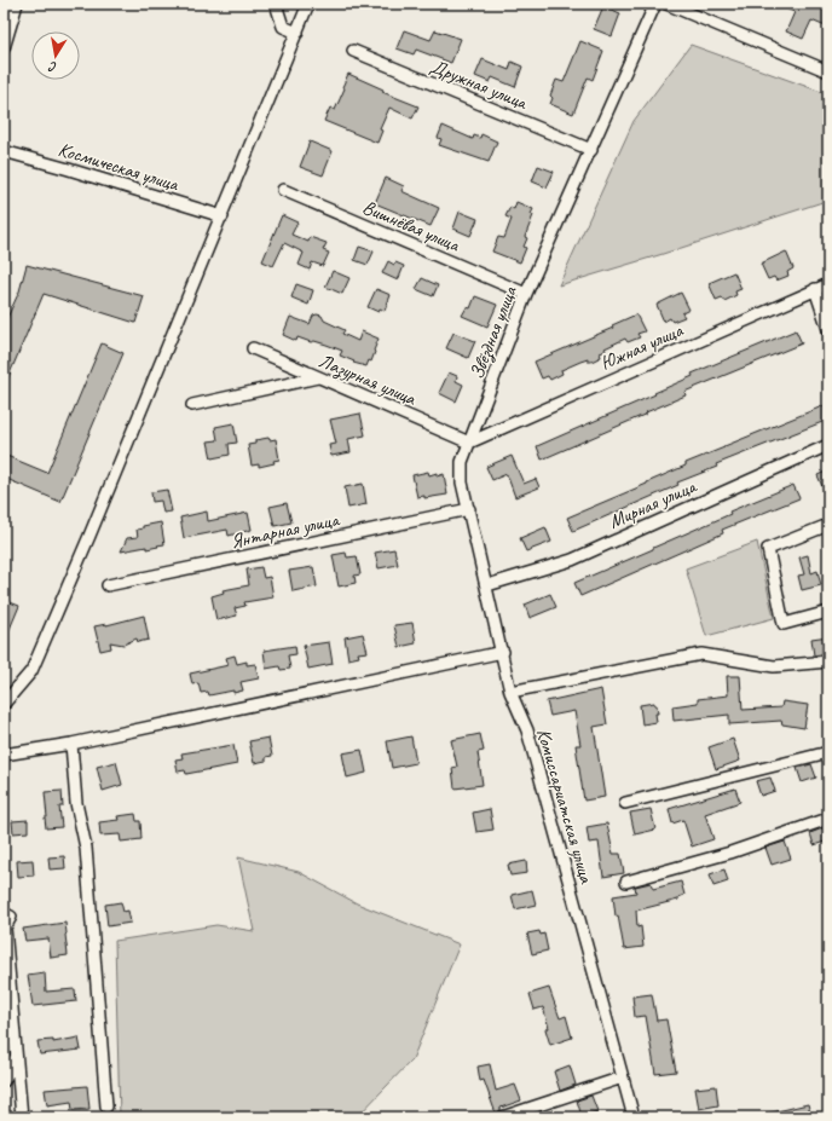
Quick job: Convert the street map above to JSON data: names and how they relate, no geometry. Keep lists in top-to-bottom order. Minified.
{"streets":{"street":["Дружная улица","Космическая улица","Вишнёвая улица","Звёздная улица","Южная улица","Лазурная улица","Мирная улица","Янтарная улица","Комиссариатская улица"]},"crossings":[["Дружная улица","Звёздная улица"],["Вишнёвая улица","Звёздная улица"],["Звёздная улица","Южная улица"],["Звёздная улица","Лазурная улица"],["Звёздная улица","Мирная улица"],["Звёздная улица","Янтарная улица"],["Звёздная улица","Комиссариатская улица"],["Южная улица","Лазурная улица"]],"north":"bottom"}
